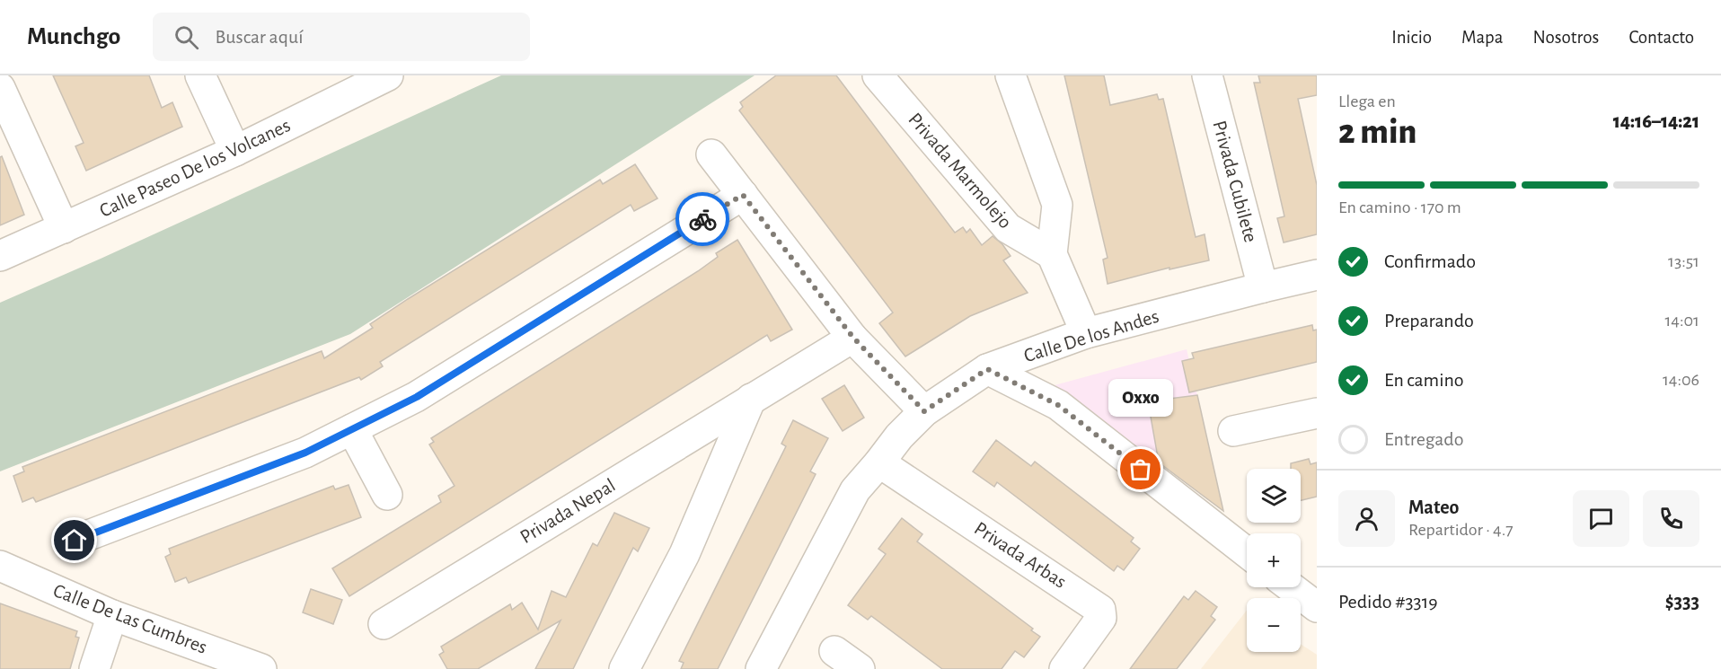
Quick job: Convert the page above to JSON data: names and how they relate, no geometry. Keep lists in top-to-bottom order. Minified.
{"streets":{"street":["Calle Paseo De los Volcanes","Privada Marmolejo","Privada Cubilete","Calle De los Andes","Privada Nepal","Privada Arbas","Calle De Las Cumbres"]},"crossings":[["Privada Cubilete","Calle De los Andes"],["Calle De los Andes","Privada Arbas"]],"places":["Oxxo"],"page":{"header":"Munchgo","search":"Buscar aquí","nav":["Inicio","Mapa","Nosotros","Contacto"],"heading":["2 min","Llega en","14:16–14:21"],"panel":["Mateo","Repartidor · 4.7","Pedido #3319","$333"],"bar":"En camino · 170 m","list":[["Confirmado","13:51"],["Preparando","14:01"],["En camino","14:06"],"Entregado"],"bubble":"Oxxo","map_buttons":["+","−"]}}
